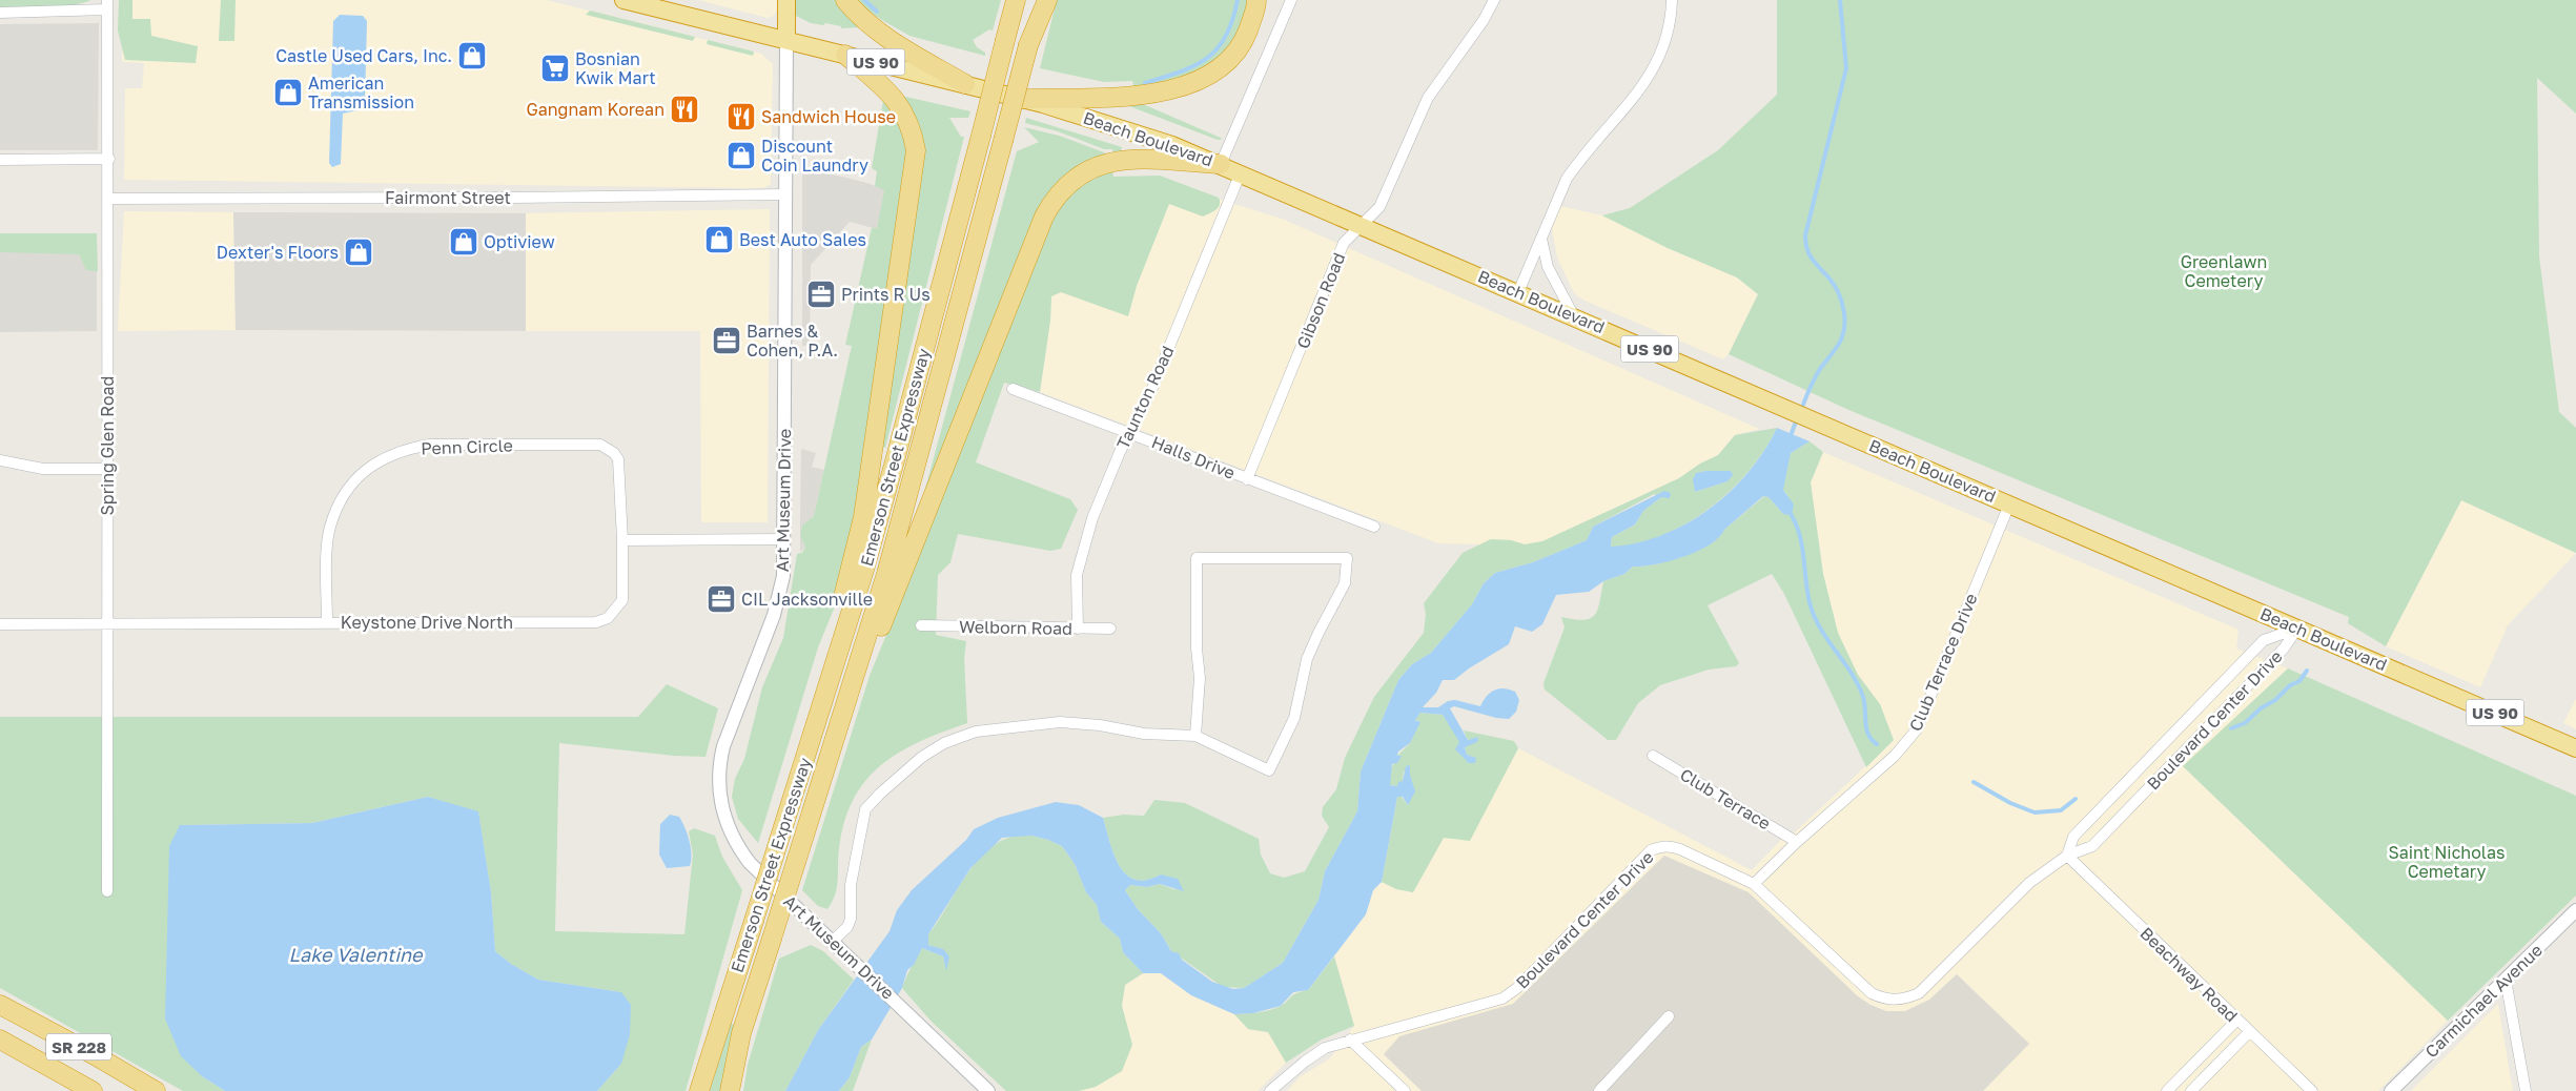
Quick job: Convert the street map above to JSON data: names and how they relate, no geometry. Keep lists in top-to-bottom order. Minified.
{"streets":{"highway":["US 90","Beach Boulevard","Emerson Street Expressway","SR 228"],"street":["Fairmont Street","Gibson Road","Taunton Road","Spring Glen Road","Penn Circle","Halls Drive","Art Museum Drive","Keystone Drive North","Welborn Road","Club Terrace Drive","Boulevard Center Drive","Club Terrace","Beachway Road","Carmichael Avenue"]},"crossings":[["Beach Boulevard","Gibson Road"],["Beach Boulevard","Taunton Road"],["Beach Boulevard","Art Museum Drive"],["Beach Boulevard","Club Terrace Drive"],["Beach Boulevard","Boulevard Center Drive"],["Fairmont Street","Spring Glen Road"],["Fairmont Street","Art Museum Drive"],["Gibson Road","Halls Drive"],["Taunton Road","Halls Drive"],["Taunton Road","Welborn Road"],["Spring Glen Road","Keystone Drive North"],["Penn Circle","Keystone Drive North"],["Club Terrace Drive","Boulevard Center Drive"],["Club Terrace Drive","Club Terrace"],["Boulevard Center Drive","Beachway Road"]],"water":["Lake Valentine"],"parks":["Greenlawn Cemetery","Saint Nicholas Cemetary"],"places":{"shop":["Castle Used Cars, Inc.","American Transmission","Discount Coin Laundry","Best Auto Sales","Optiview","Dexter's Floors"],"supermarket":["Bosnian Kwik Mart"],"restaurant":["Gangnam Korean","Sandwich House"],"office":["Prints R Us","Barnes & Cohen, P.A.","CIL Jacksonville"]}}
